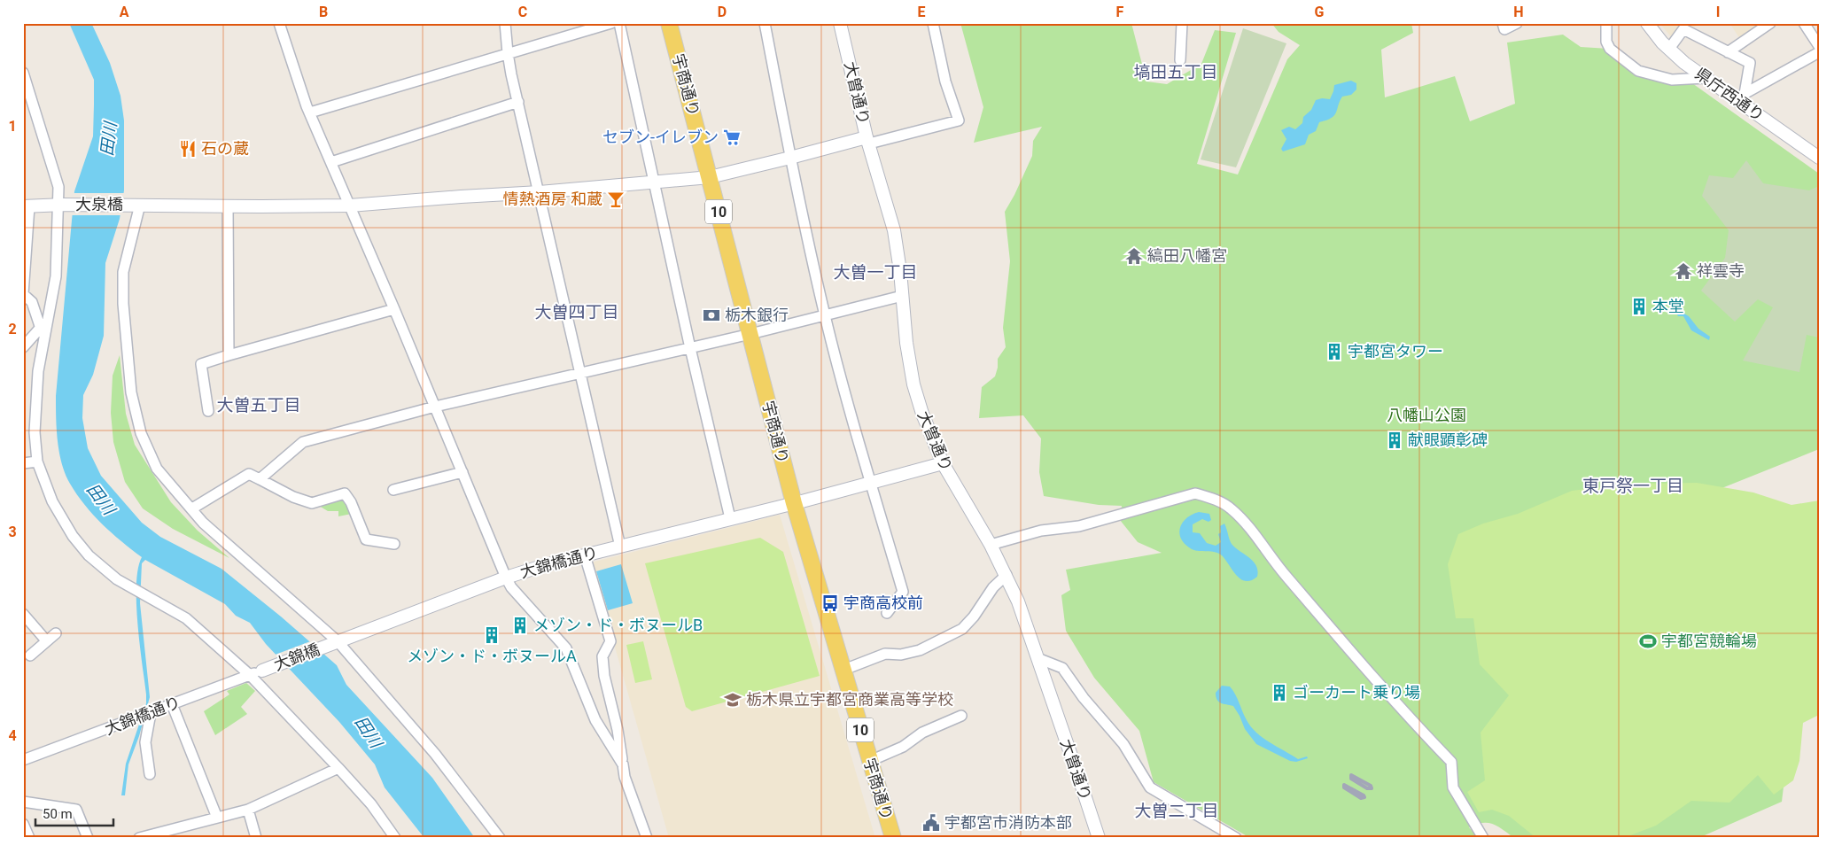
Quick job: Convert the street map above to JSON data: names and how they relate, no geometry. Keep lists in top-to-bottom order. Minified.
{"streets":{"main road":["宇商通り","10"],"street":["大曽通り","県庁西通り","大泉橋","大錦橋通り","大錦橋"]},"crossings":[["宇商通り","大泉橋"],["宇商通り","大錦橋通り"],["大曽通り","大泉橋"],["大曽通り","大錦橋通り"],["大錦橋通り","大錦橋"]],"districts":["塙田五丁目","大曽一丁目","大曽四丁目","大曽五丁目","東戸祭一丁目","大曽二丁目"],"water":["田川"],"parks":["八幡山公園"],"places":{"supermarket":["セブン-イレブン"],"restaurant":["石の蔵"],"bar":["情熱酒房 和蔵"],"temple":["縞田八幡宮","祥雲寺"],"building":["本堂","宇都宮タワー","献眼顕彰碑","メゾン・ド・ボヌールB","メゾン・ド・ボヌールA","ゴーカート乗り場"],"bank":["栃木銀行"],"bus stop":["宇商高校前"],"sports":["宇都宮競輪場"],"school or university":["栃木県立宇都宮商業高等学校"],"public building":["宇都宮市消防本部"]},"scale_bar":"50 m","grid":{"columns":["A","B","C","D","E","F","G","H","I"],"rows":["1","2","3","4"]}}
